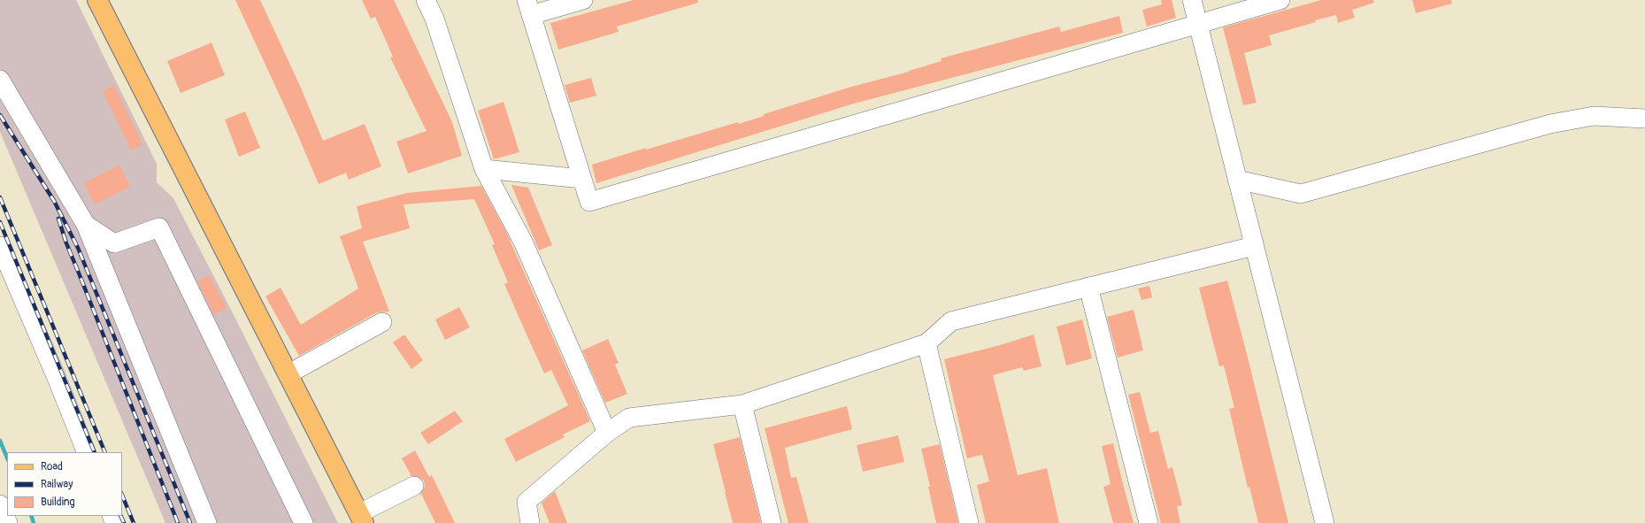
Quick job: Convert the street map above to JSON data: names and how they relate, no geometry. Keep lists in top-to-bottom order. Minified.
{"legend":["Road","Railway","Building"]}
